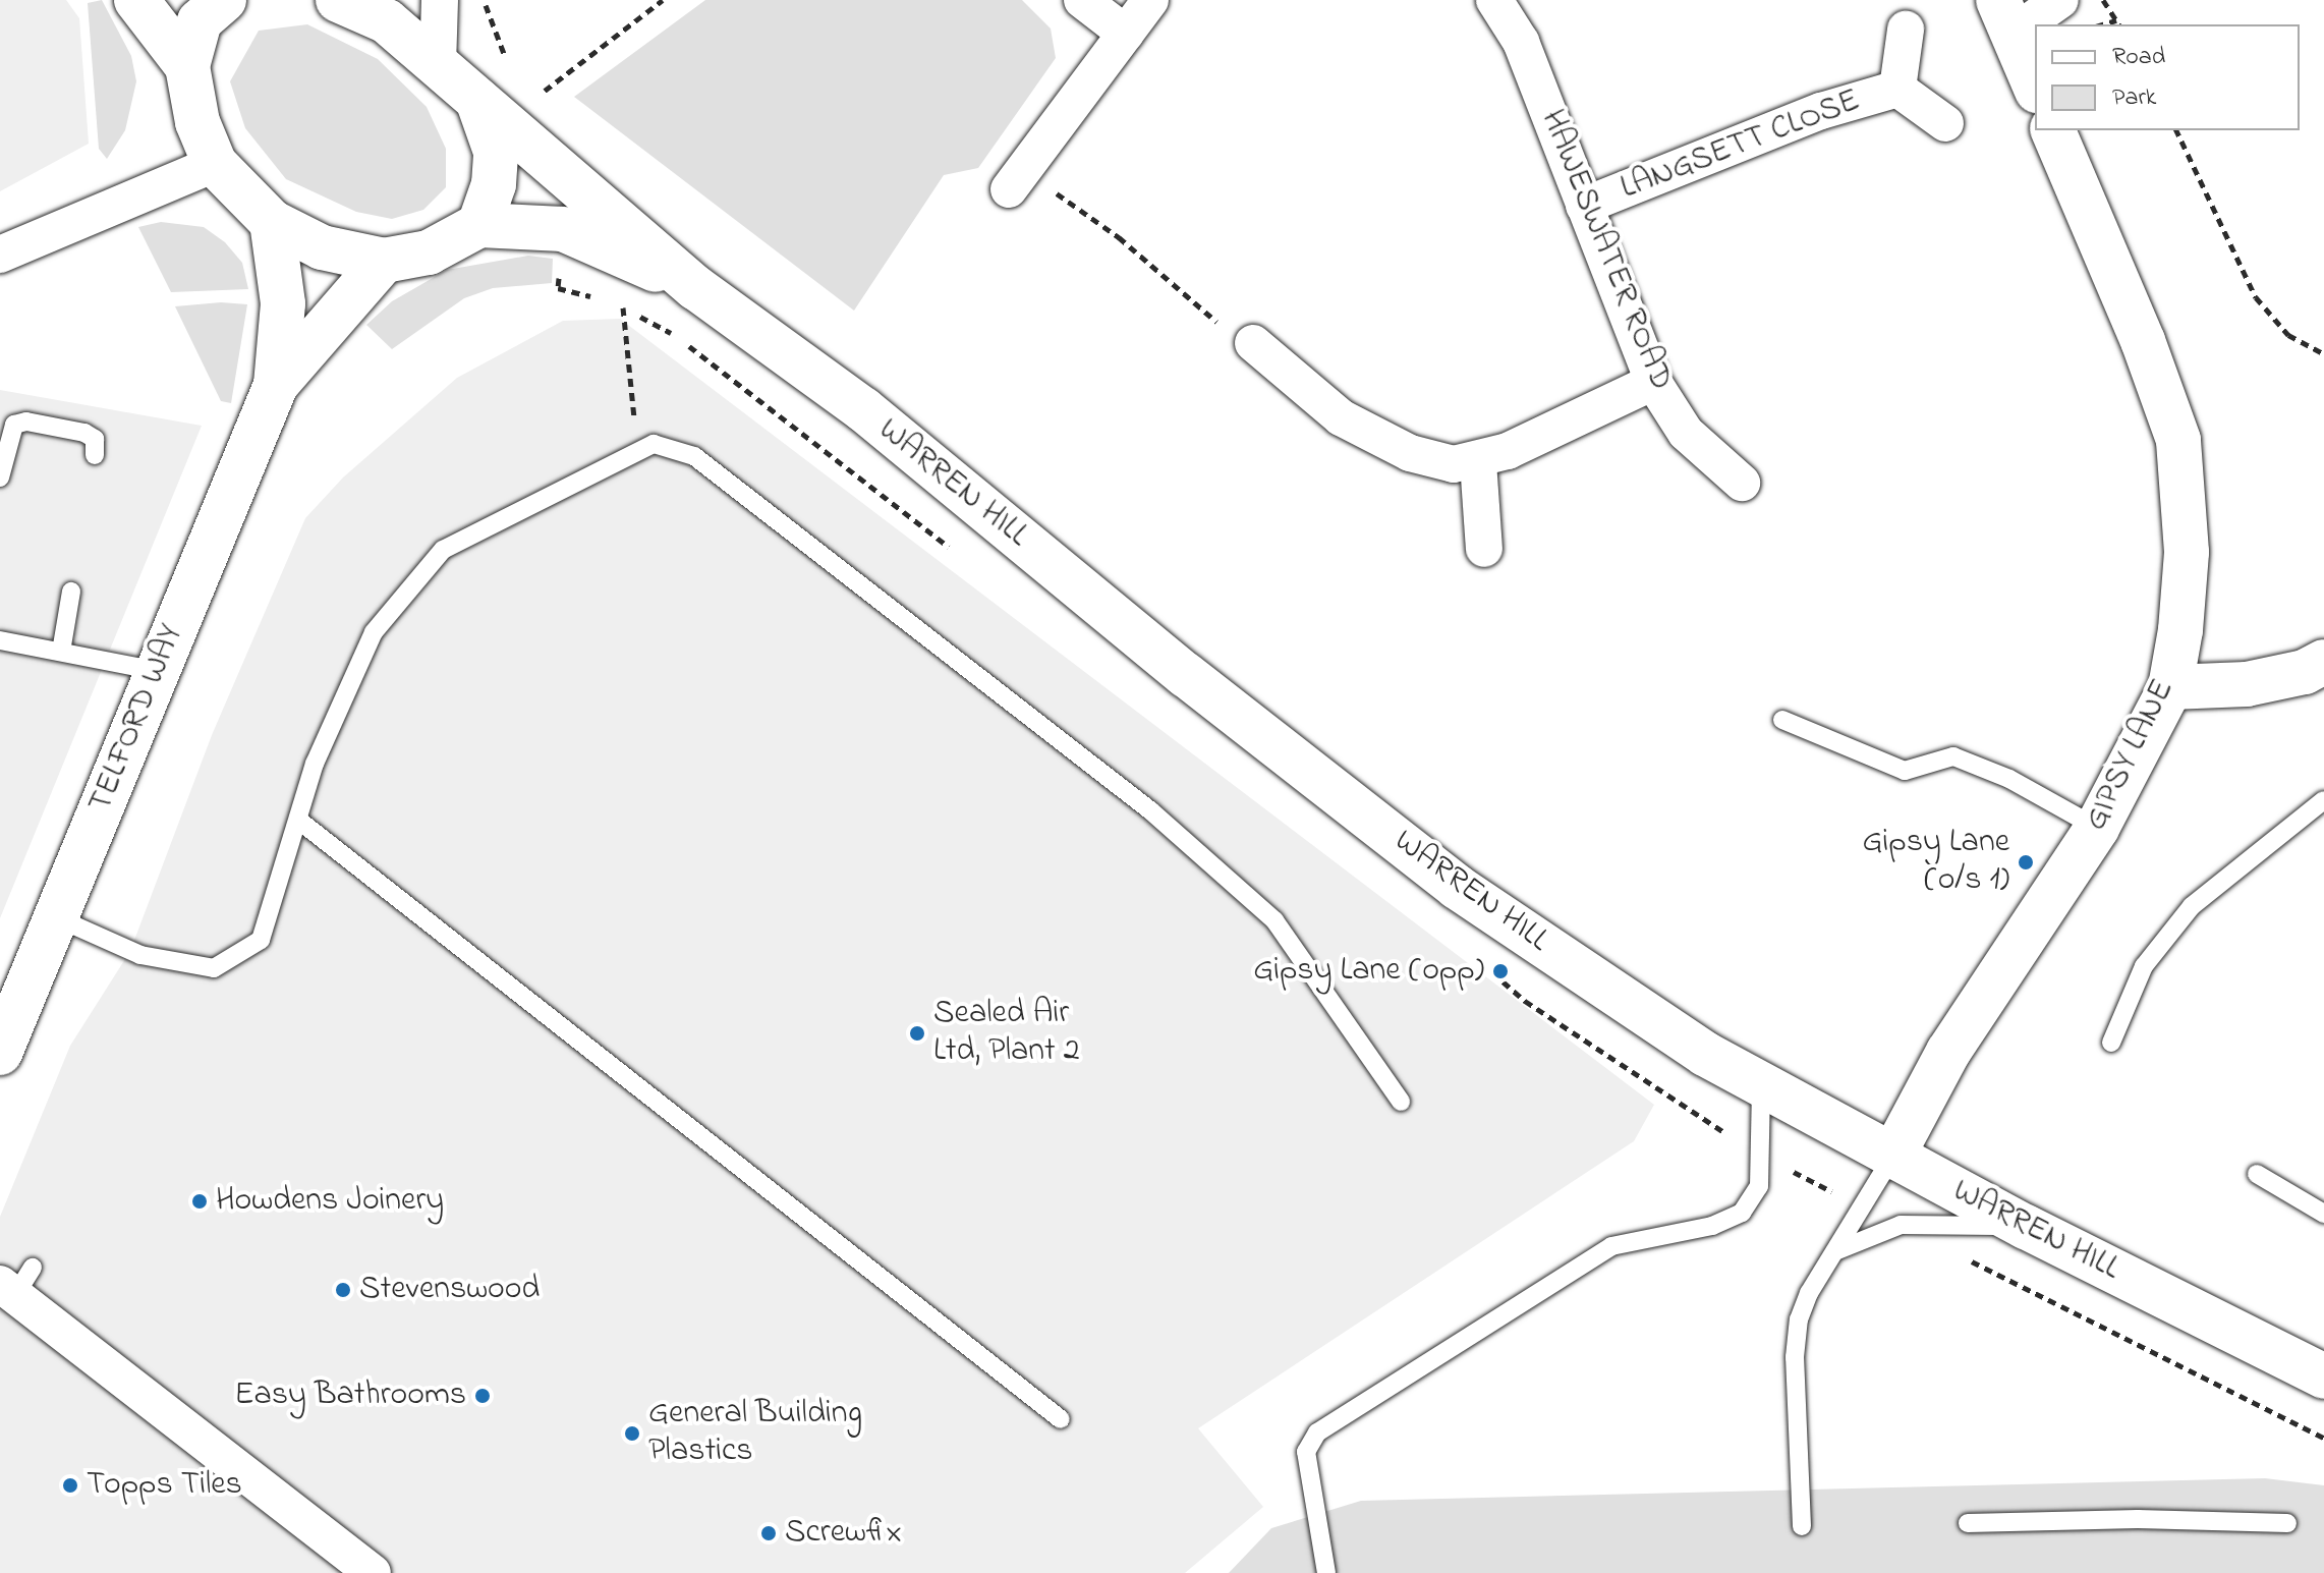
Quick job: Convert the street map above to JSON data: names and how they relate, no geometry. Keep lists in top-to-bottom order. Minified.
{"streets":{"main road":["WARREN HILL","TELFORD WAY","GIPSY LANE"],"street":["LANGSETT CLOSE","HAWESWATER ROAD"]},"crossings":[["LANGSETT CLOSE","HAWESWATER ROAD"],["WARREN HILL","GIPSY LANE"]],"places":["Gipsy Lane (o/s 1)","Gipsy Lane (opp)","Sealed Air Ltd, Plant 2","Howdens Joinery","Stevenswood","Easy Bathrooms","General Building Plastics","Topps Tiles","Screwfix"],"legend":["Road","Park"]}
